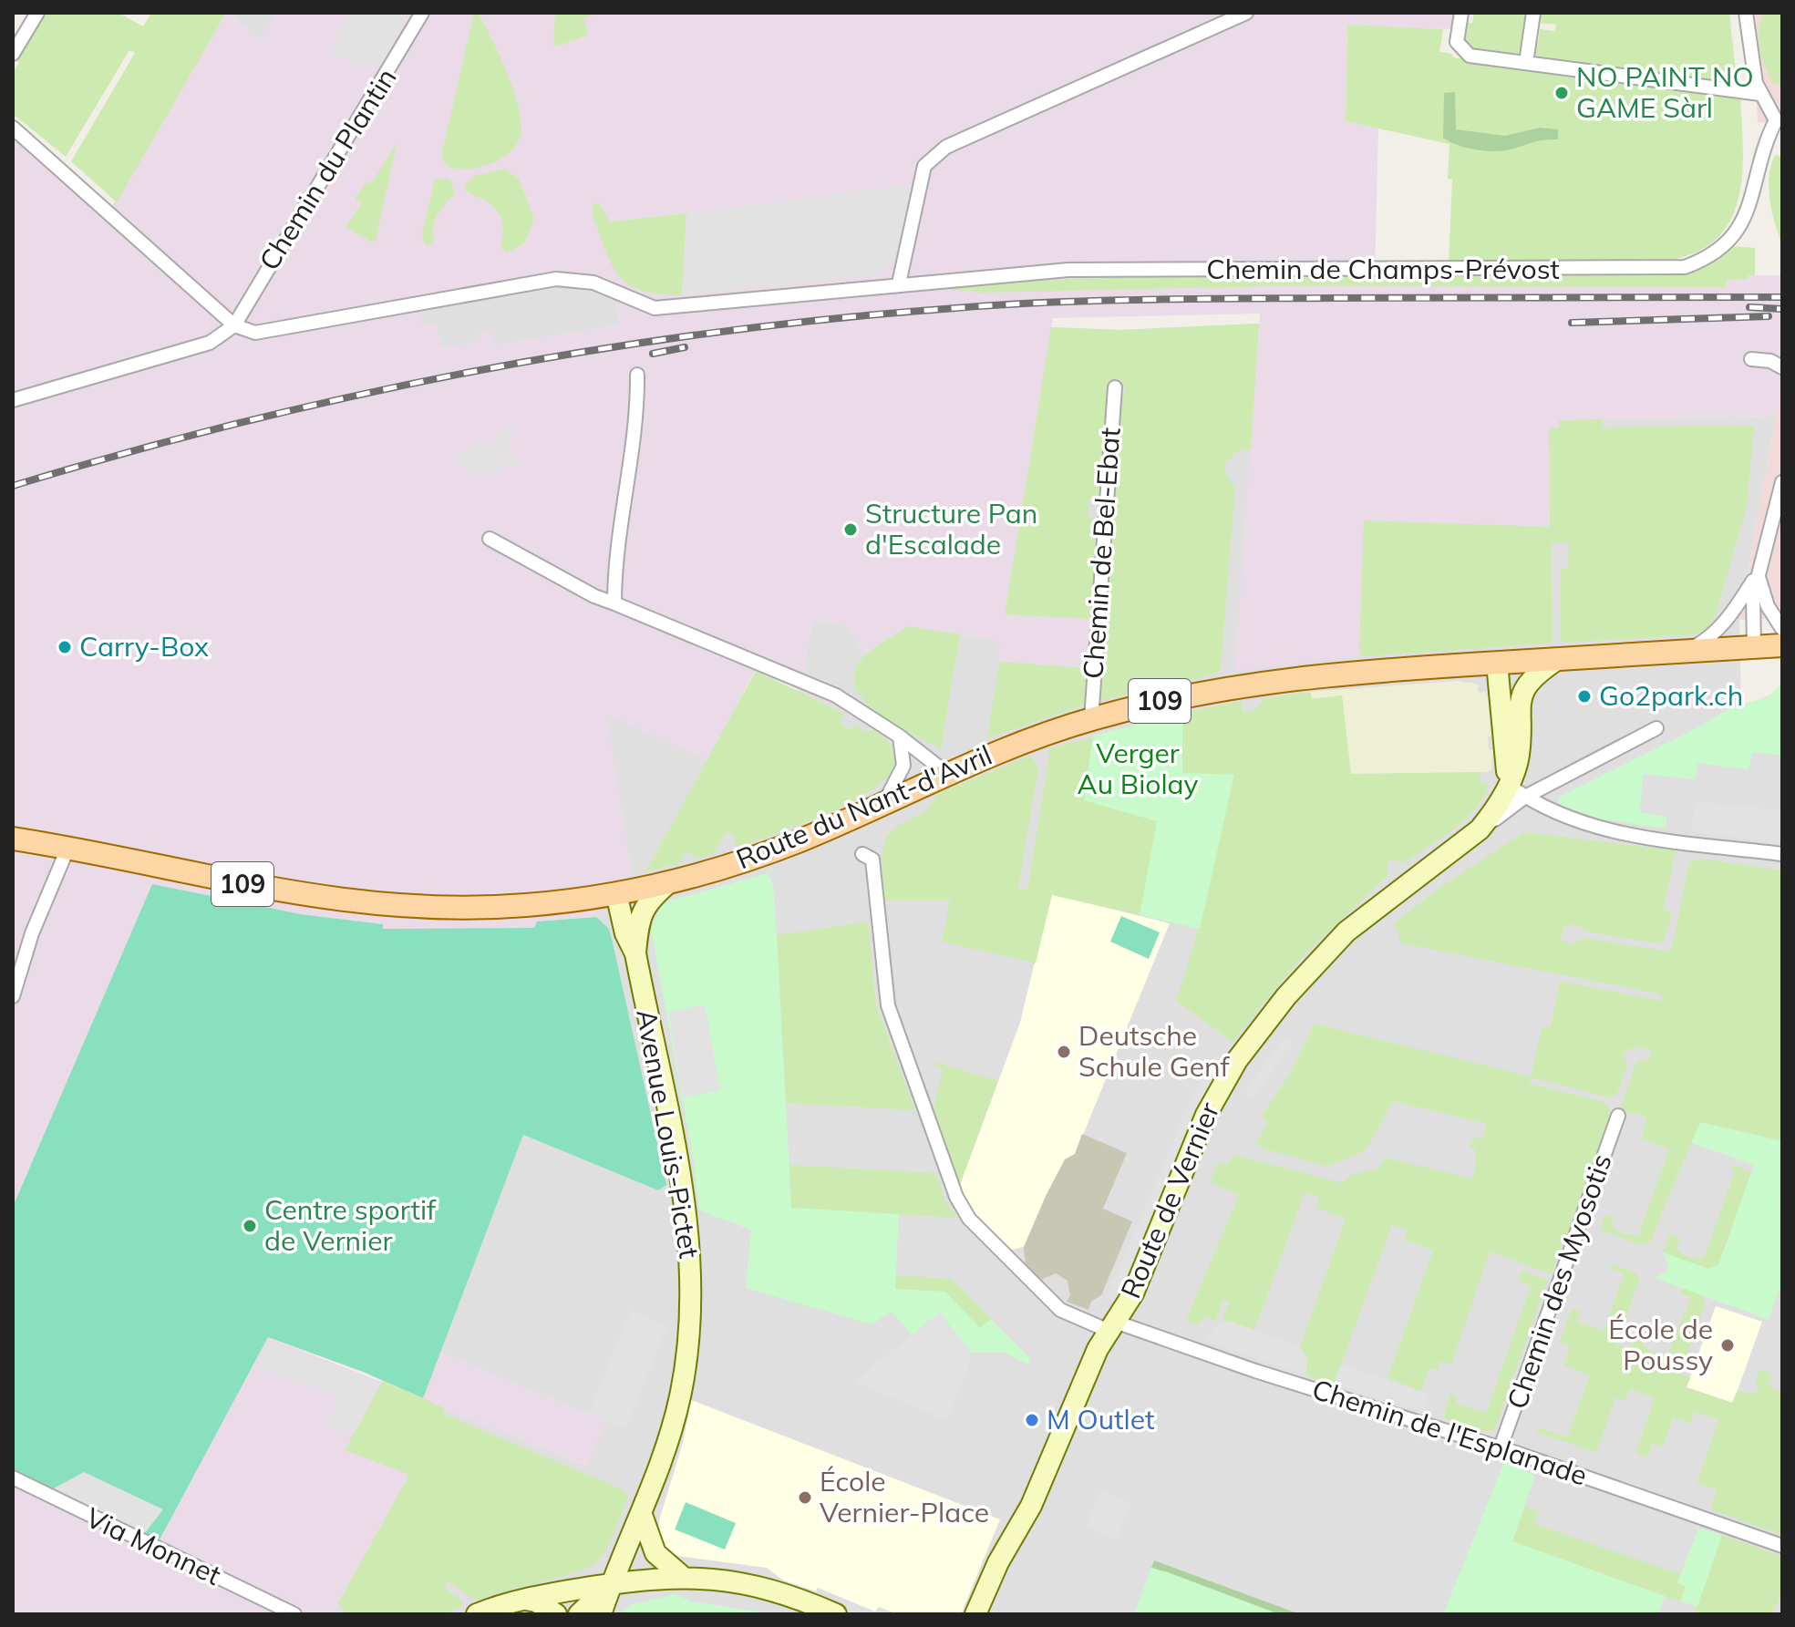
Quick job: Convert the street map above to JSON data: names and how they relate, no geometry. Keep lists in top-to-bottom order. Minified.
{"streets":{"main road":["109","Route du Nant-d'Avril"],"street":["Chemin du Plantin","Chemin de Champs-Prévost","Chemin de Bel-Ebat","Avenue Louis-Pictet","Route de Vernier","Chemin des Myosotis","Chemin de l'Esplanade","Via Monnet"]},"crossings":[["Chemin du Plantin","Chemin de Champs-Prévost"],["Chemin de Bel-Ebat","Route du Nant-d'Avril"],["109","Route du Nant-d'Avril"],["109","Route de Vernier"],["Route du Nant-d'Avril","Avenue Louis-Pictet"],["Route de Vernier","Chemin de l'Esplanade"],["Chemin des Myosotis","Chemin de l'Esplanade"]],"parks":["Verger Au Biolay"],"places":["NO PAINT NO GAME Sàrl","Structure Pan d'Escalade","Carry-Box","Go2park.ch","Deutsche Schule Genf","Centre sportif de Vernier","École de Poussy","M Outlet","École Vernier-Place"]}
